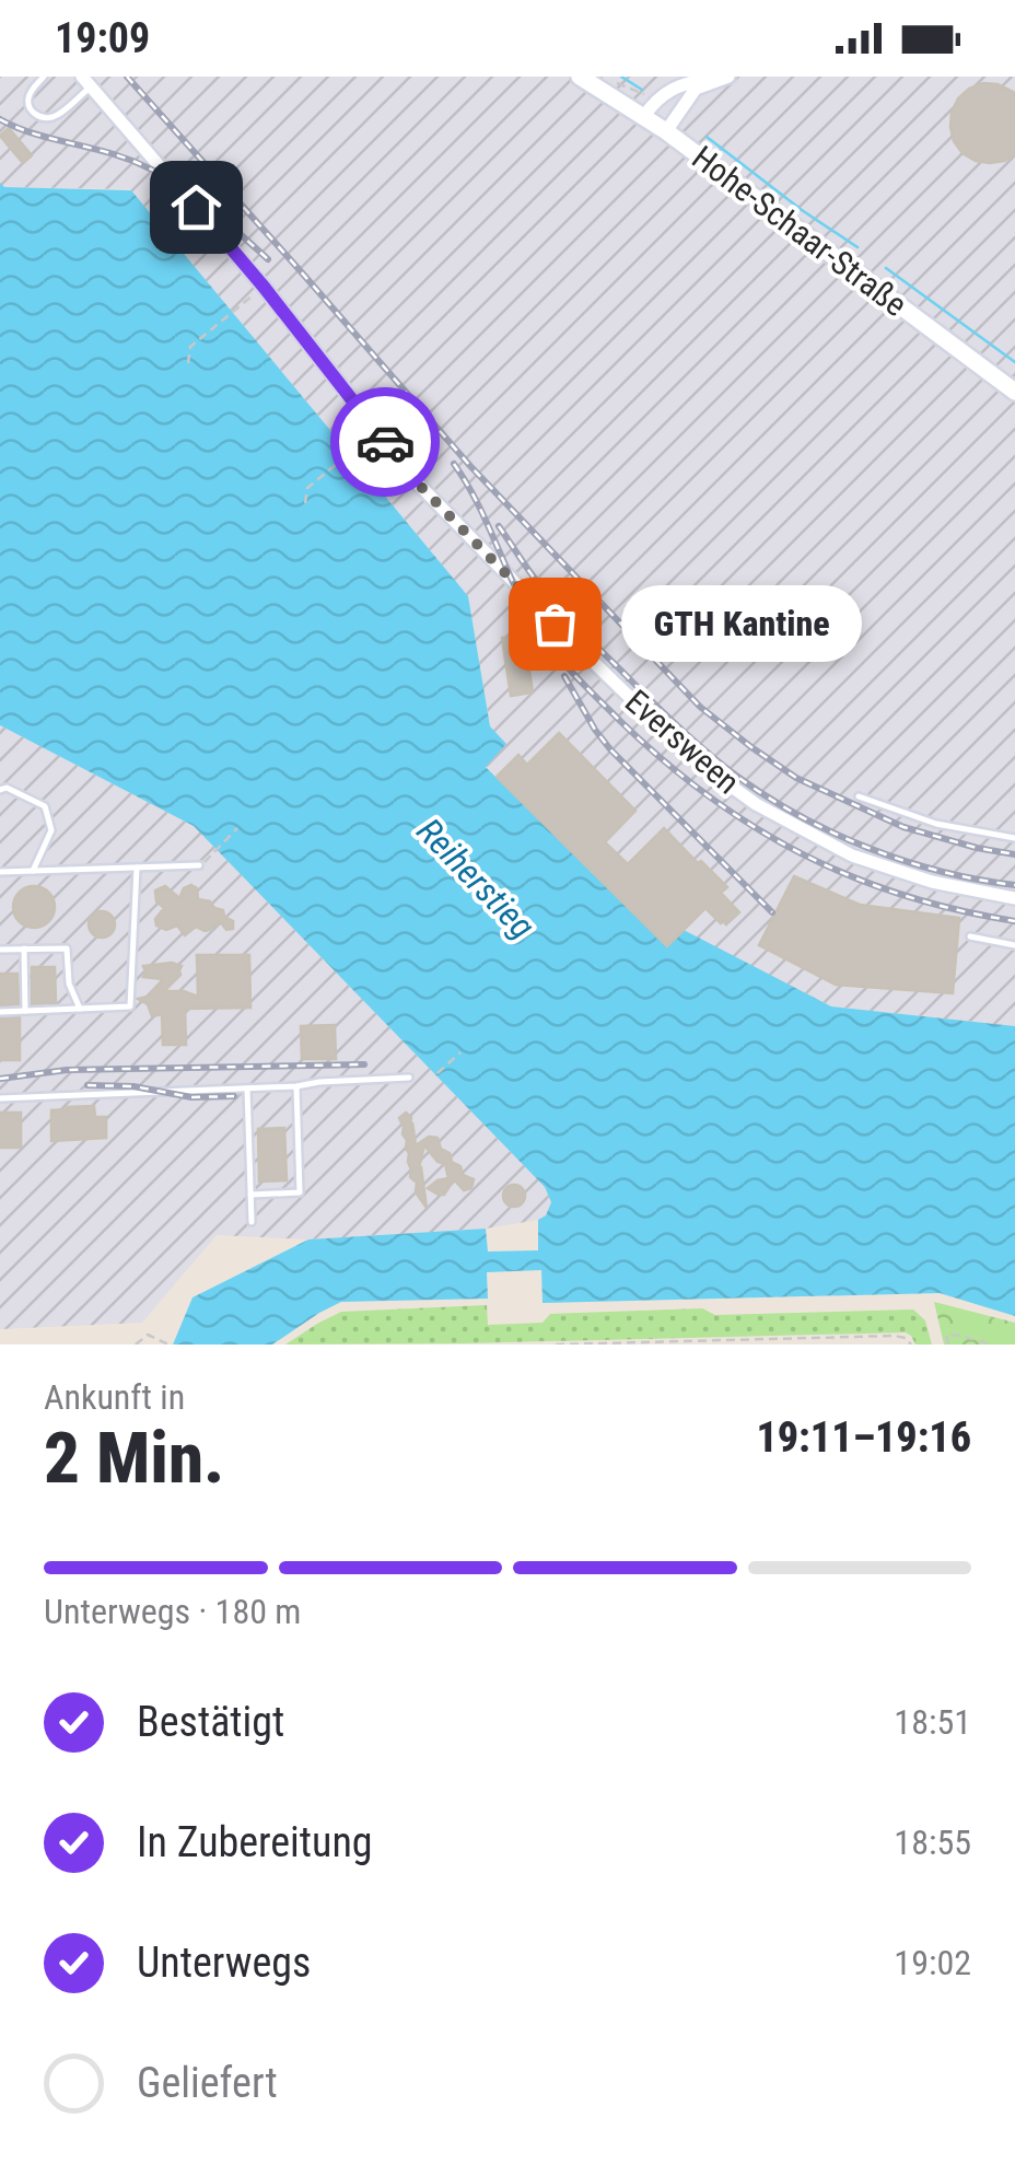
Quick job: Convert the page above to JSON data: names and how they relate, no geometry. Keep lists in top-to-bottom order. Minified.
{"streets":{"main road":["Hohe-Schaar-Straße"],"street":["Eversween"]},"water":["Reiherstieg"],"places":["GTH Kantine"],"page":{"status":"19:09","bubble":"GTH Kantine","heading":["2 Min.","Ankunft in","19:11–19:16"],"bar":"Unterwegs · 180 m","list":[["Bestätigt","18:51"],["In Zubereitung","18:55"],["Unterwegs","19:02"],"Geliefert"]}}
